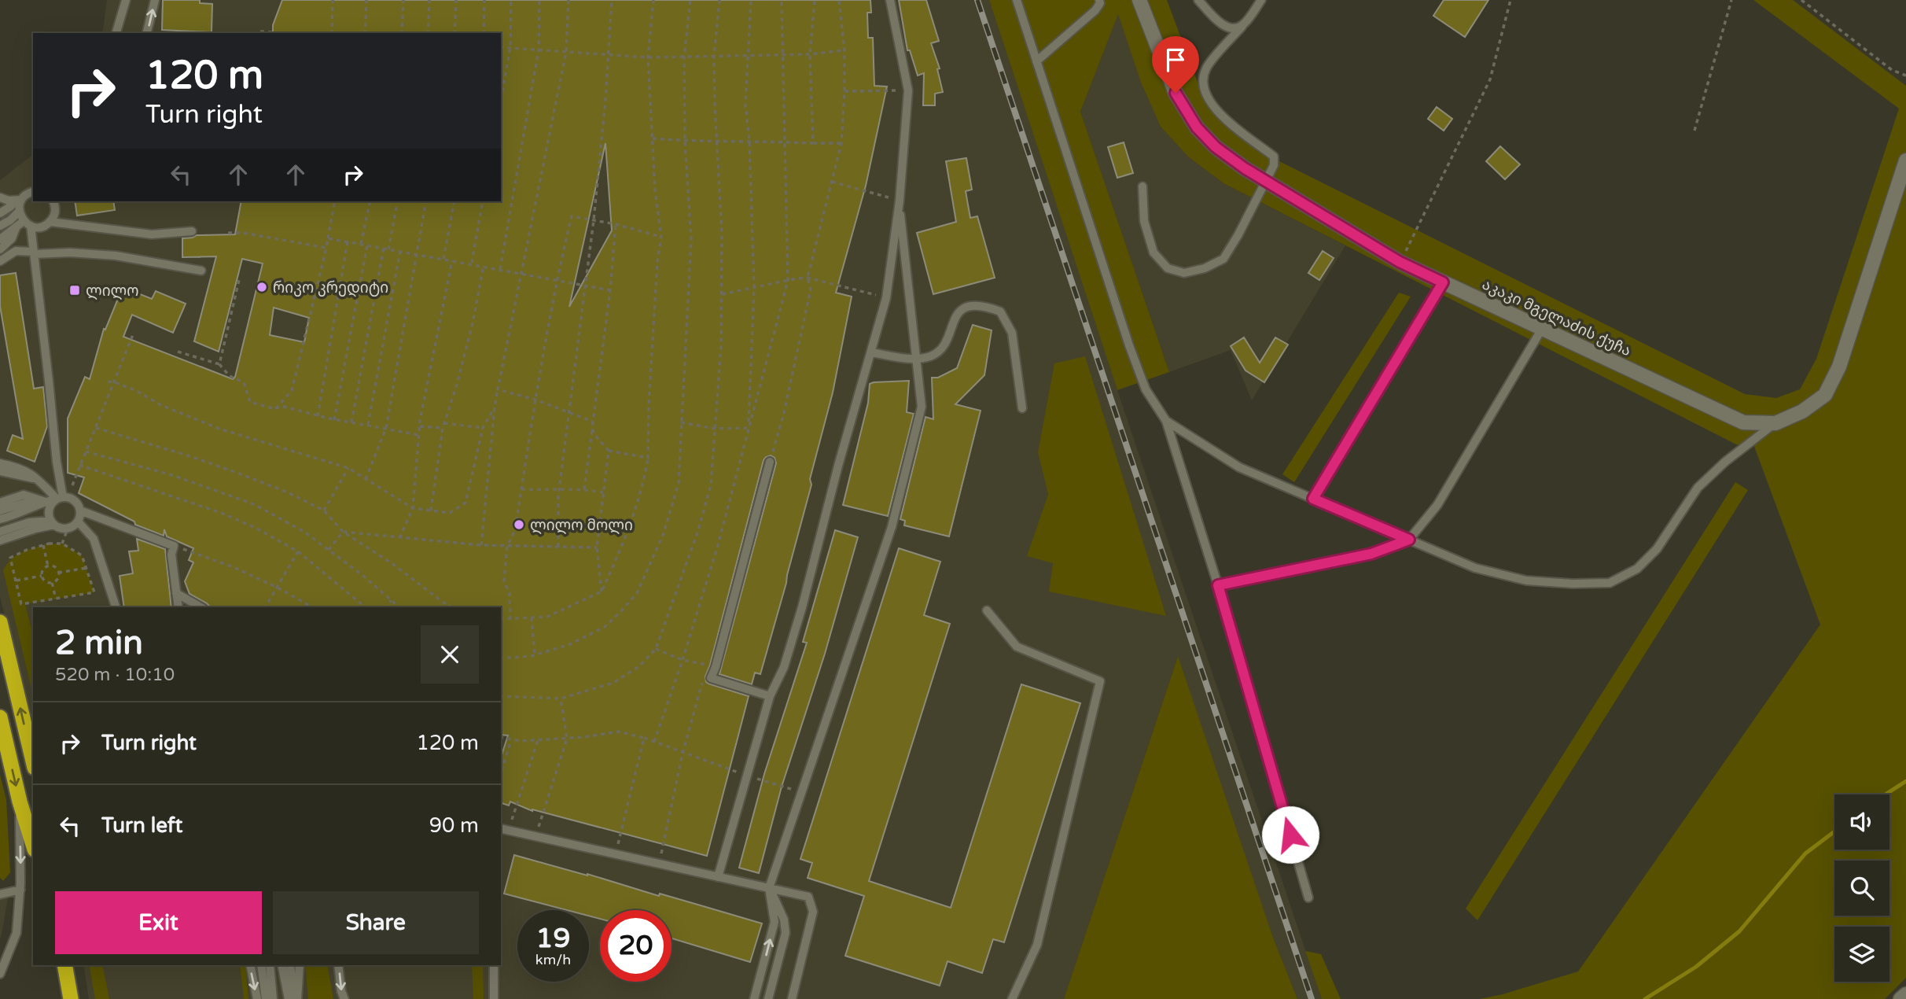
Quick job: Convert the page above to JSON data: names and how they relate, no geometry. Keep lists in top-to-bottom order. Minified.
{"streets":{"street":["აკაკი მგელაძის ქუჩა"]},"places":{"other":["რიკო კრედიტი","ლილო მოლი"],"transit":["ლილო"]},"page":{"turn":["120 m","Turn right"],"heading":["2 min","520 m · 10:10"],"list":[{"name":"Turn right","value":"120 m"},{"name":"Turn left","value":"90 m"}],"buttons":["Exit","Share"],"speed":"19 km/h","limit":"20"}}
